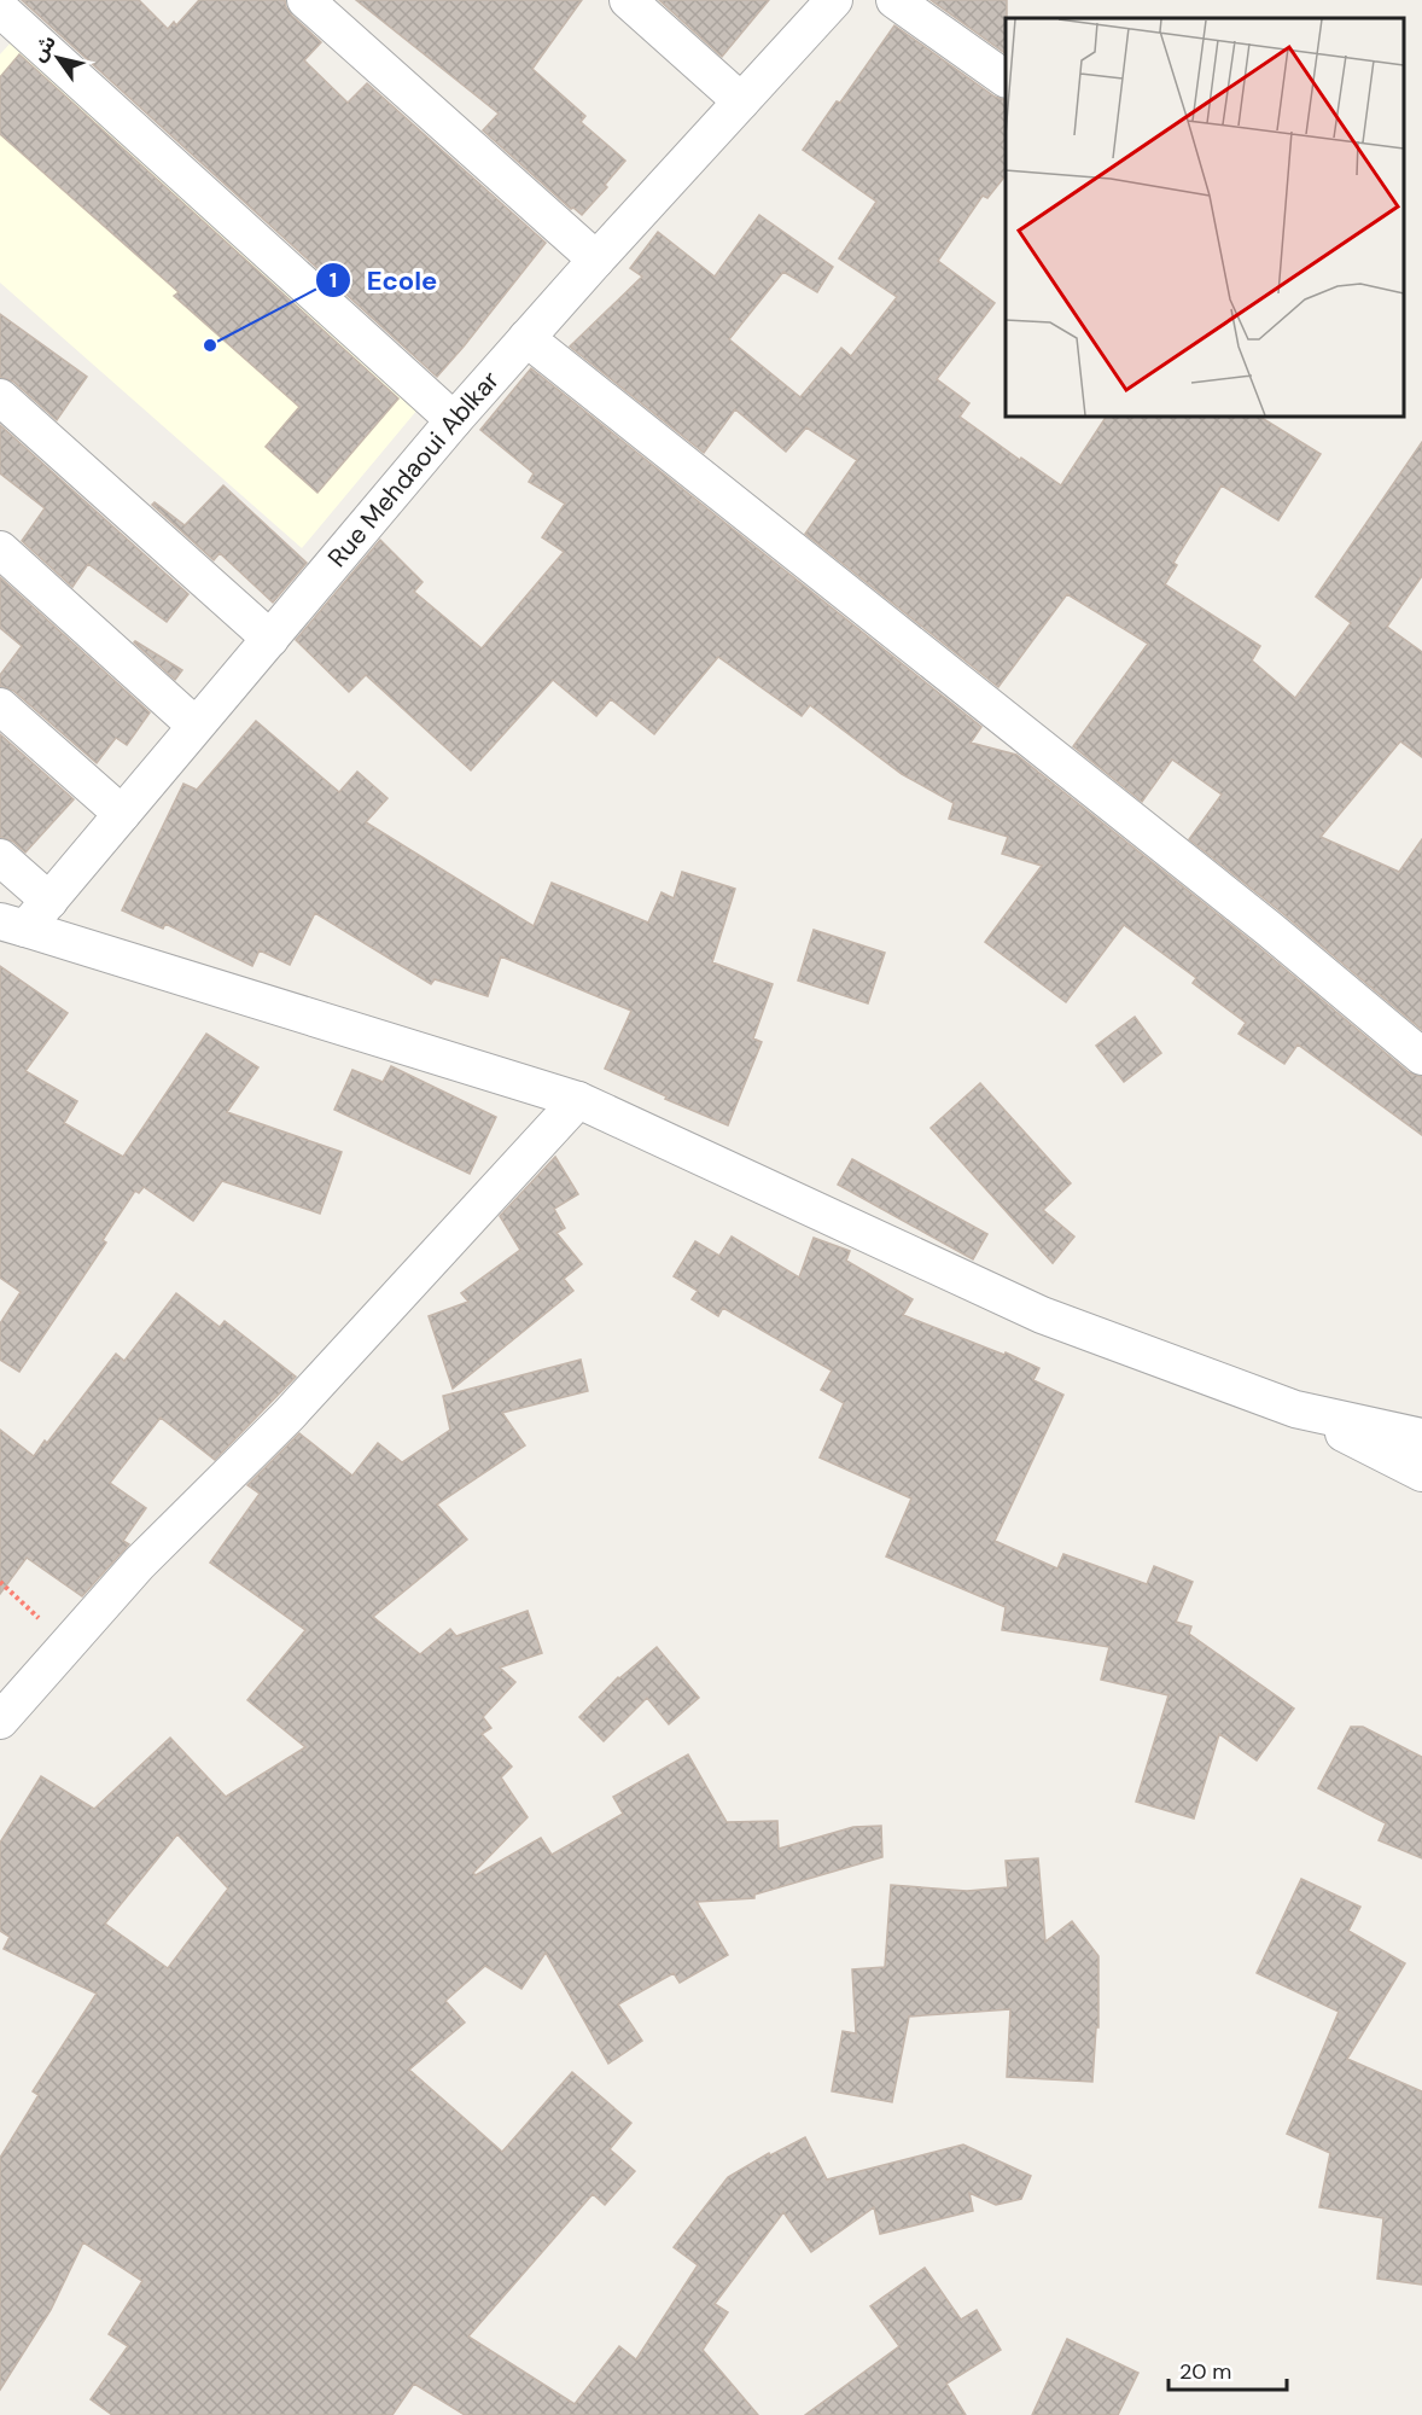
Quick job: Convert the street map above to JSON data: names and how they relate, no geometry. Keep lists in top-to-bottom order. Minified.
{"streets":{"street":["Rue Mehdaoui Ablkar"]},"places":["Ecole"],"scale_bar":"20 m","north":"top left"}
